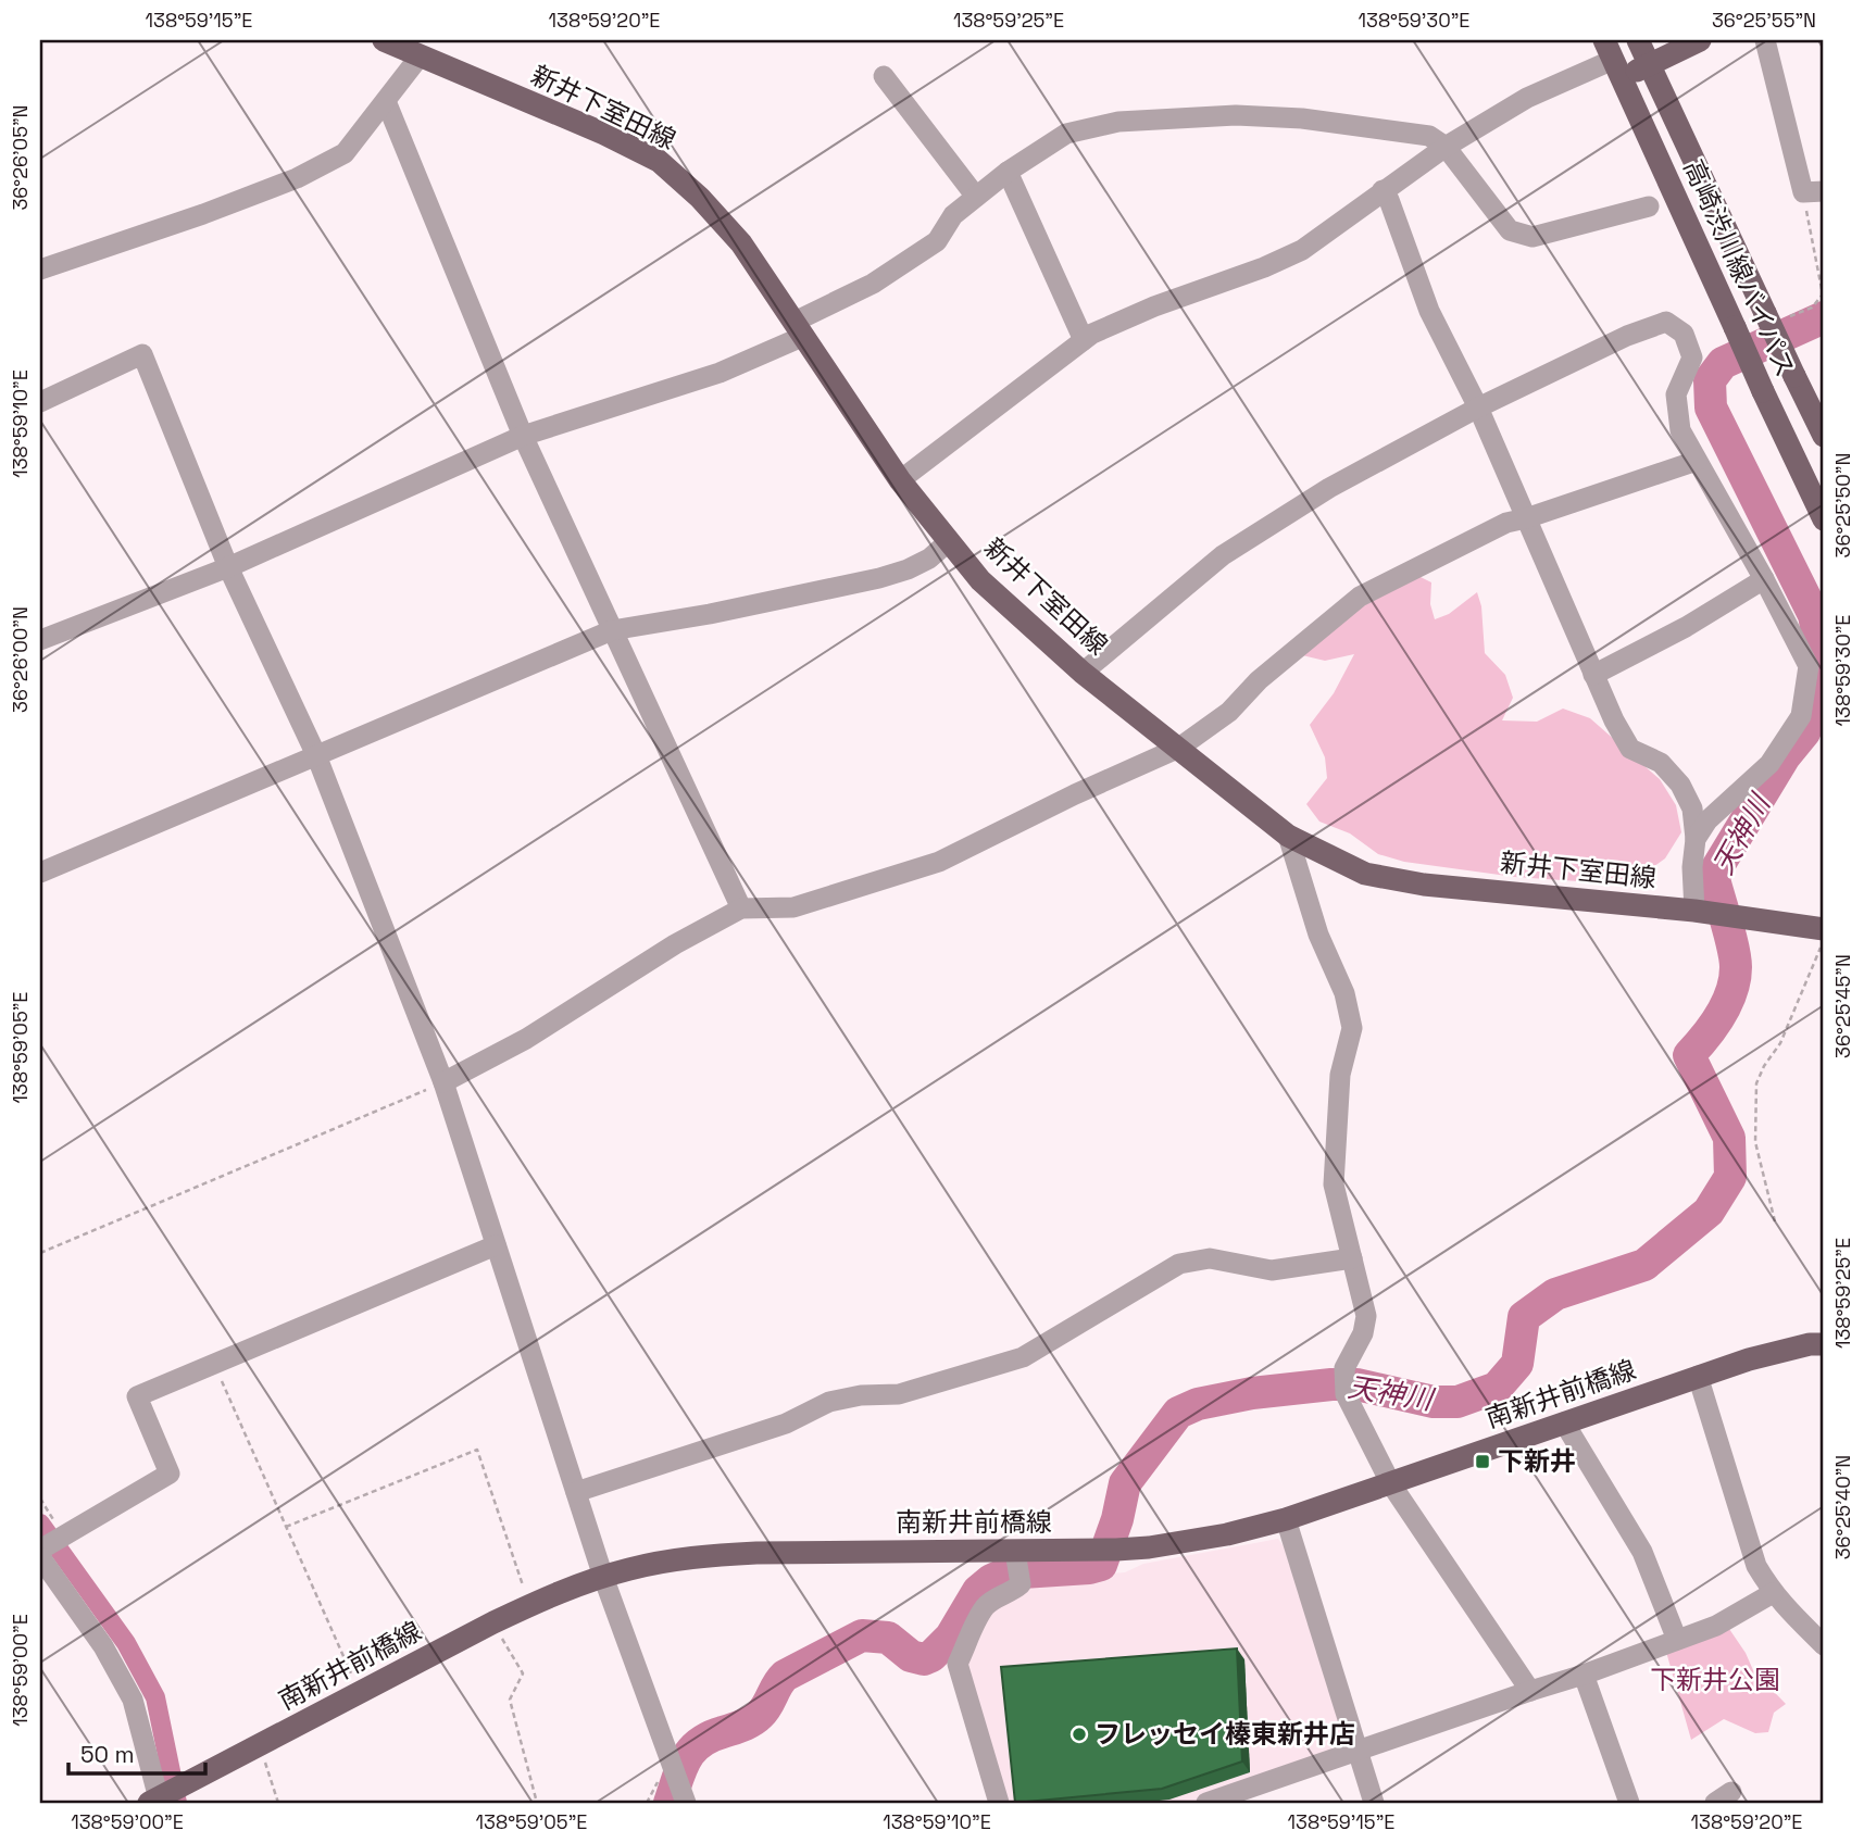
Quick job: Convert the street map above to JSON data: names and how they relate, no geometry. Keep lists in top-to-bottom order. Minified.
{"streets":{"main road":["新井下室田線","高崎渋川線バイパス","南新井前橋線"]},"water":["天神川"],"parks":["下新井公園"],"places":{"transit":["下新井"],"other":["フレッセイ榛東新井店"]},"scale_bar":"50 m","coordinates":["138°59'15\"E","138°59'20\"E","138°59'25\"E","138°59'30\"E","36°25'55\"N","36°26'05\"N","138°59'10\"E","36°25'50\"N","36°26'00\"N","36°25'45\"N","138°59'05\"E","36°25'40\"N","138°59'00\"E"]}
